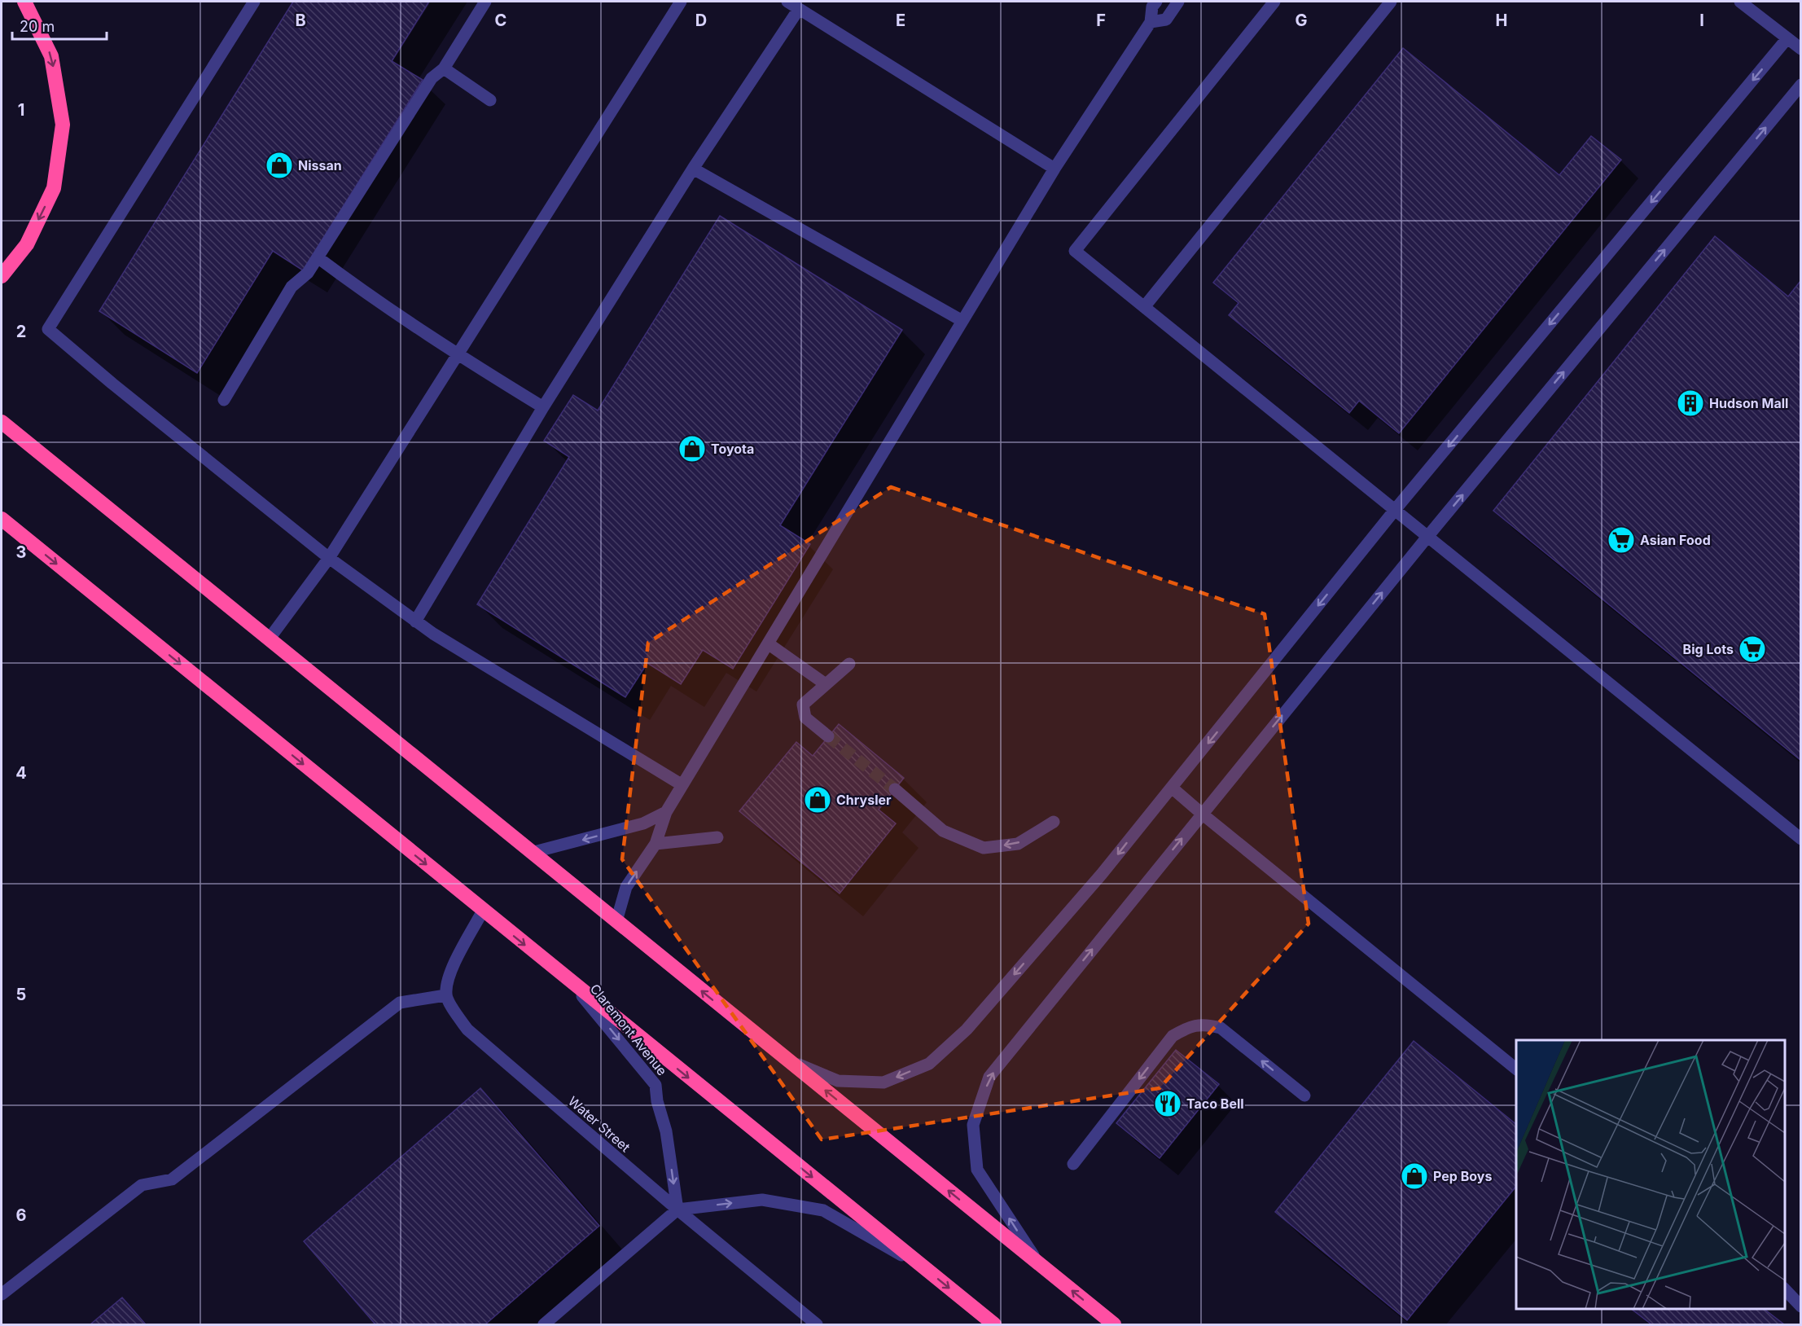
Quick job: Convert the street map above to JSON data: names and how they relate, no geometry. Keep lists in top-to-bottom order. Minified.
{"streets":{"street":["Claremont Avenue","Water Street"]},"crossings":[["Claremont Avenue","Water Street"]],"one_way":["Claremont Avenue"],"places":{"shop":["Nissan","Toyota","Chrysler","Pep Boys"],"building":["Hudson Mall"],"supermarket":["Asian Food","Big Lots"],"restaurant":["Taco Bell"]},"scale_bar":"20 m","grid":{"columns":["B","C","D","E","F","G","H","I"],"rows":["1","2","3","4","5","6"]}}
